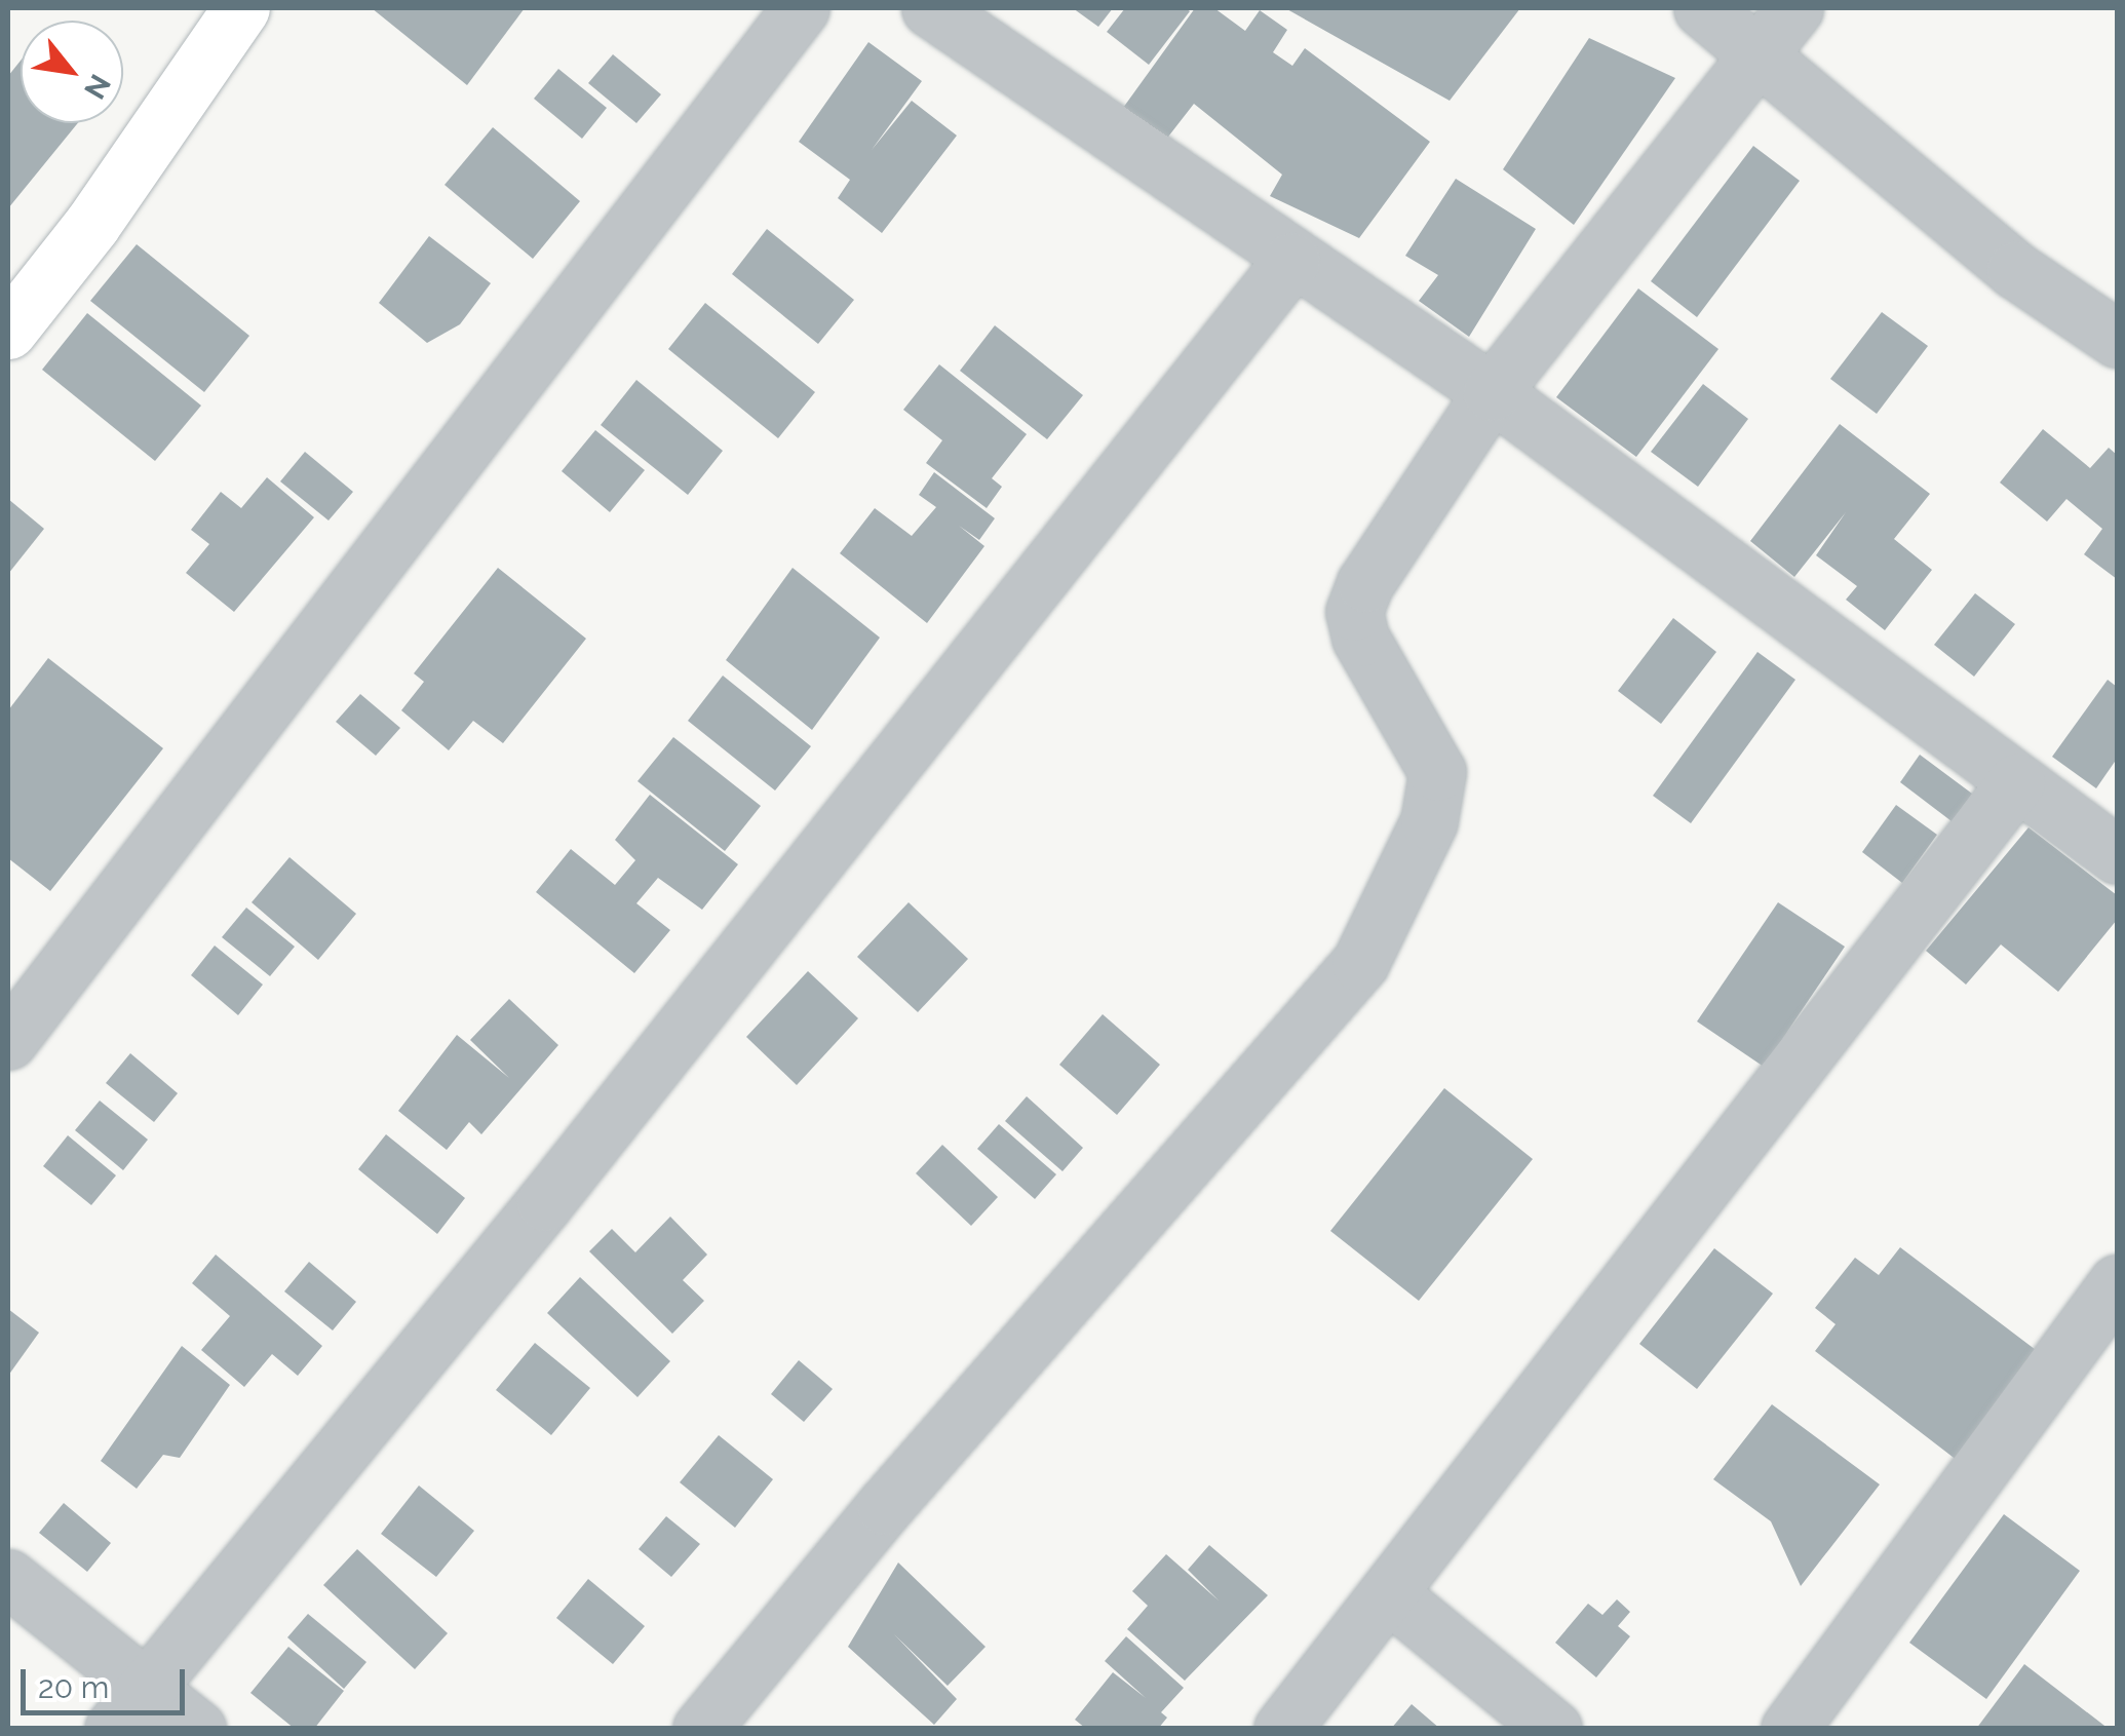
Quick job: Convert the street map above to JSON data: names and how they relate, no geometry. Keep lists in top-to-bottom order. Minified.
{"scale_bar":"20 m","north":"bottom right"}
